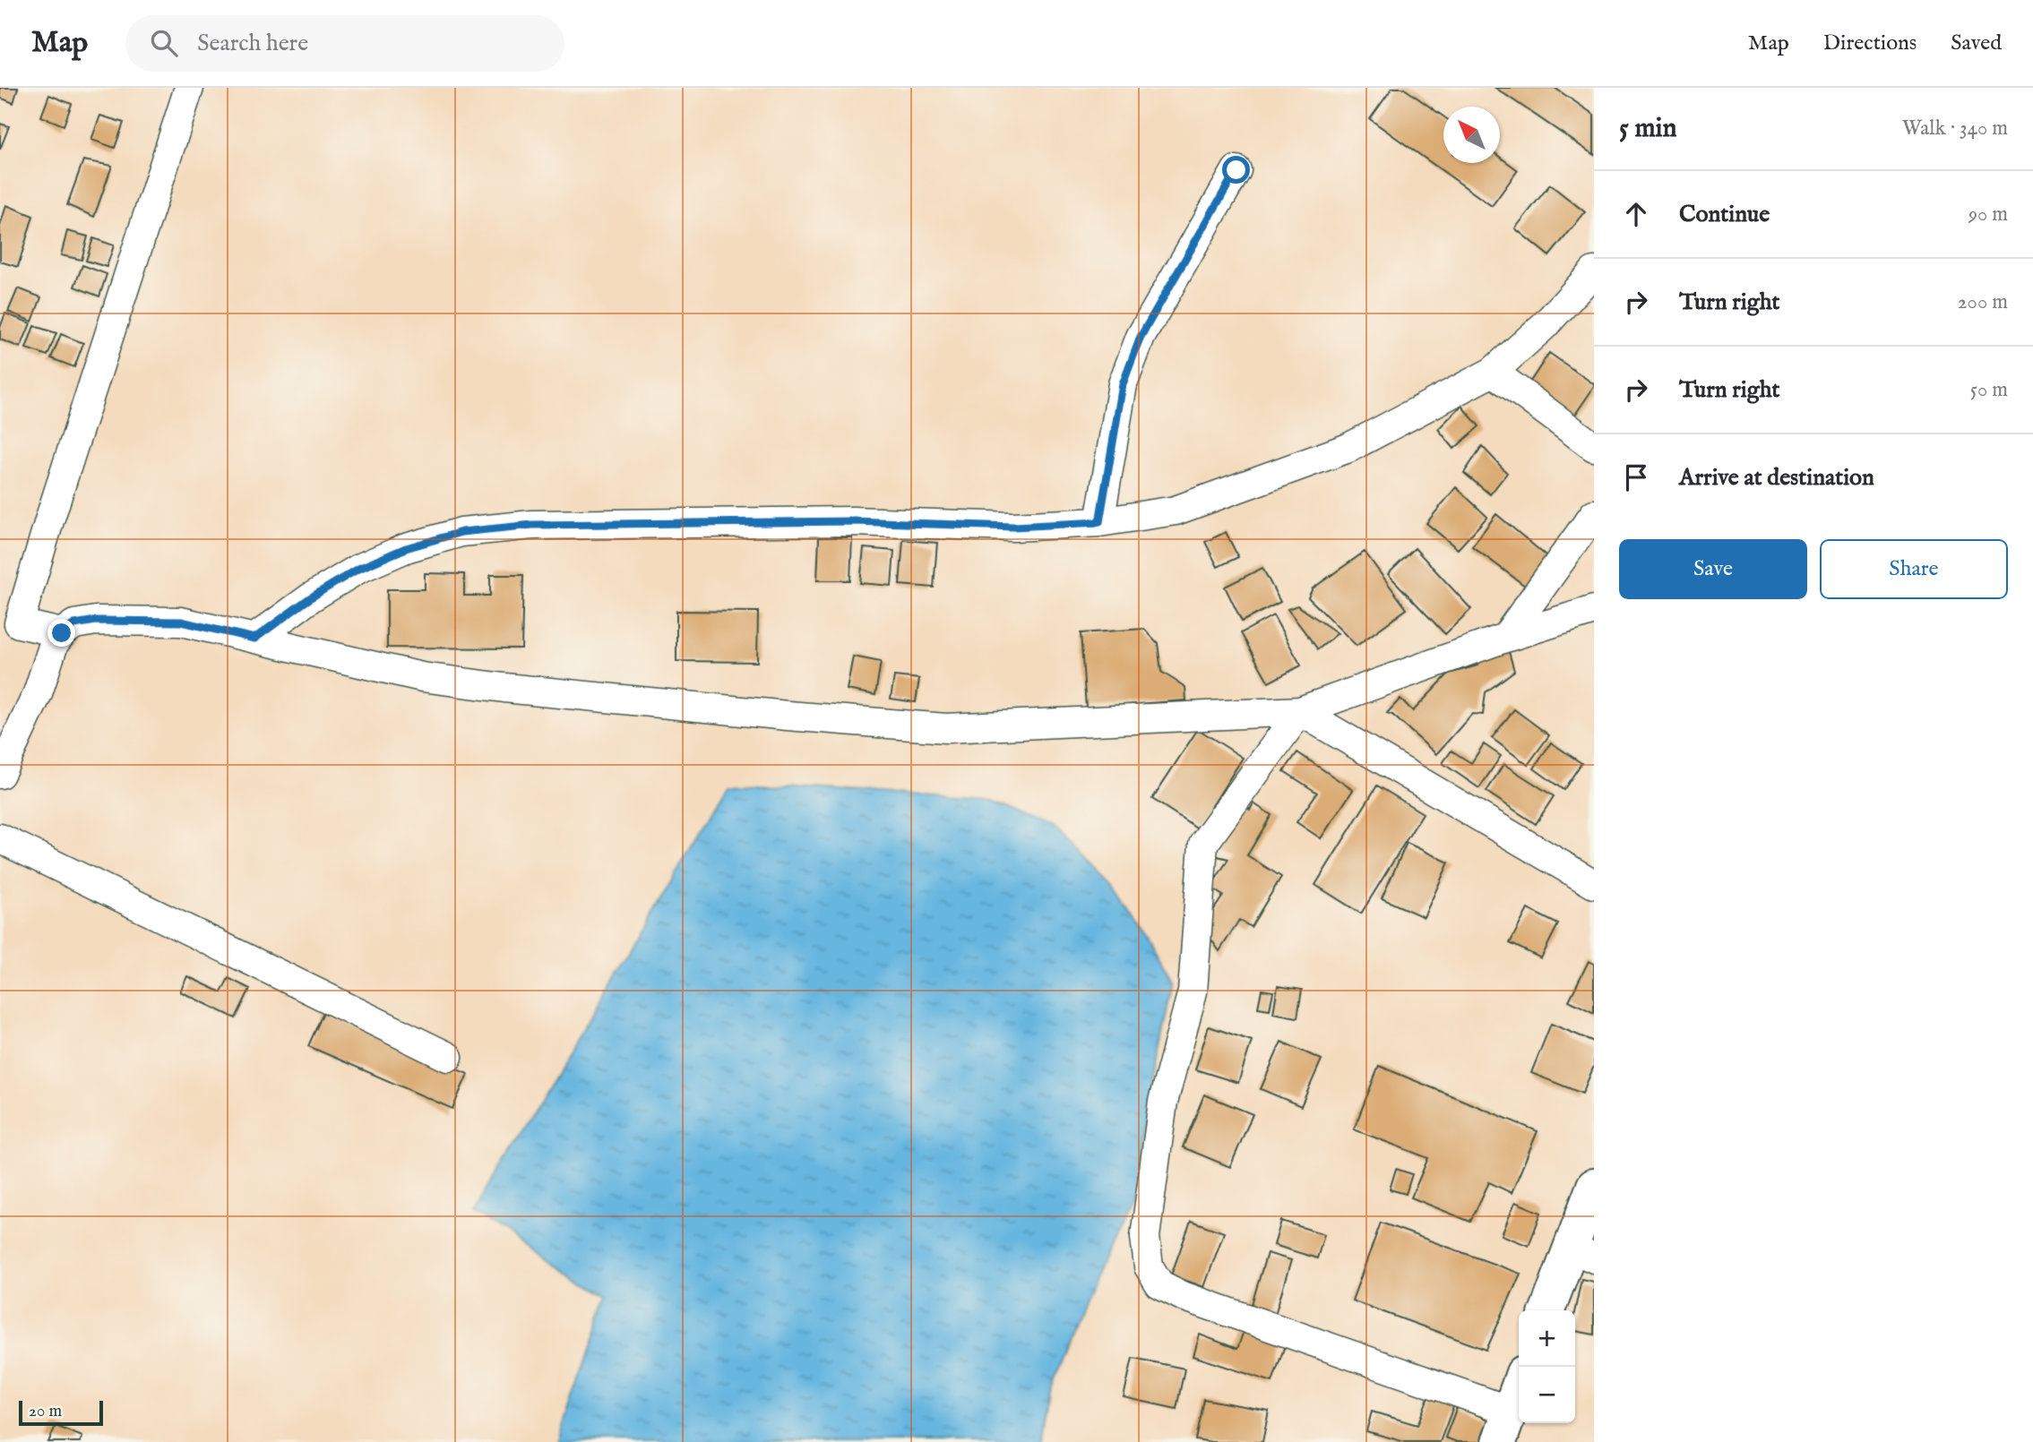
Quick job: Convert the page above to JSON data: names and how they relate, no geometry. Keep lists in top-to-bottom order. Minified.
{"scale_bar":"20 m","north":"top left","page":{"header":"Map","search":"Search here","nav":["Map","Directions","Saved"],"heading":["5 min","Walk · 340 m"],"list":[["Continue","90 m"],["Turn right","200 m"],["Turn right","50 m"],"Arrive at destination"],"buttons":["Save","Share"],"map_buttons":["+","−"],"scale":"20 m"}}
